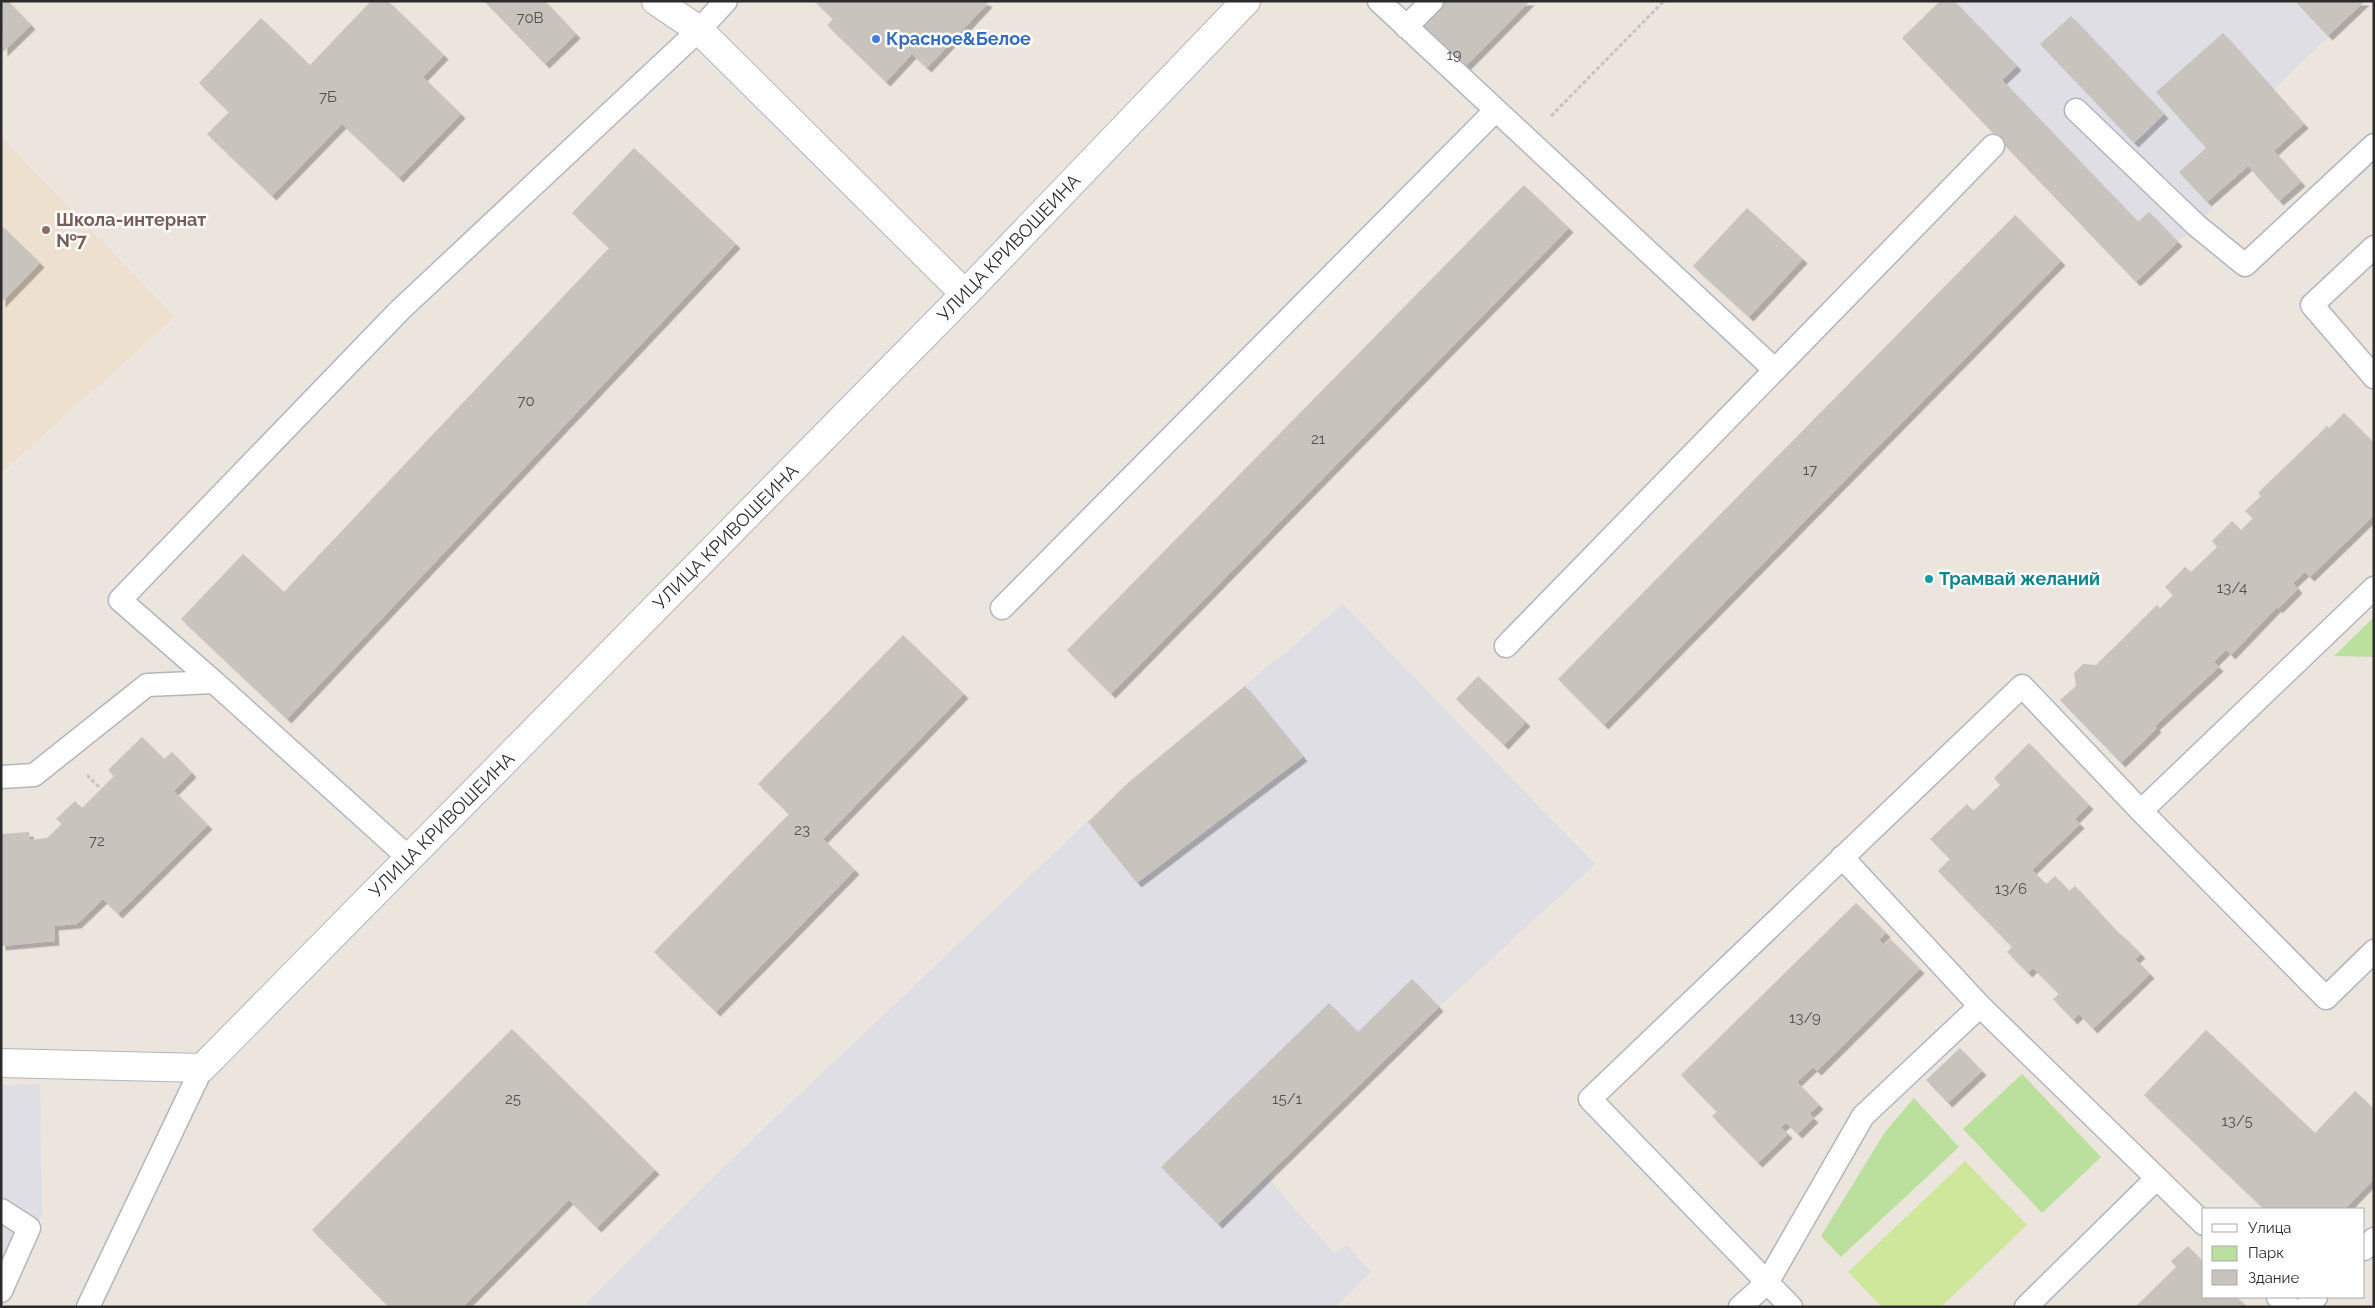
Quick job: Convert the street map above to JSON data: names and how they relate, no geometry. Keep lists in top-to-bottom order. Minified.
{"streets":{"street":["УЛИЦА КРИВОШЕИНА"]},"places":["Красное&Белое","Школа-интернат №7","Трамвай желаний"],"house_numbers":["70В","19","7Б","70","21","17","13/4","23","72","13/6","13/9","25","15/1","13/5"],"legend":["Улица","Парк","Здание"]}
